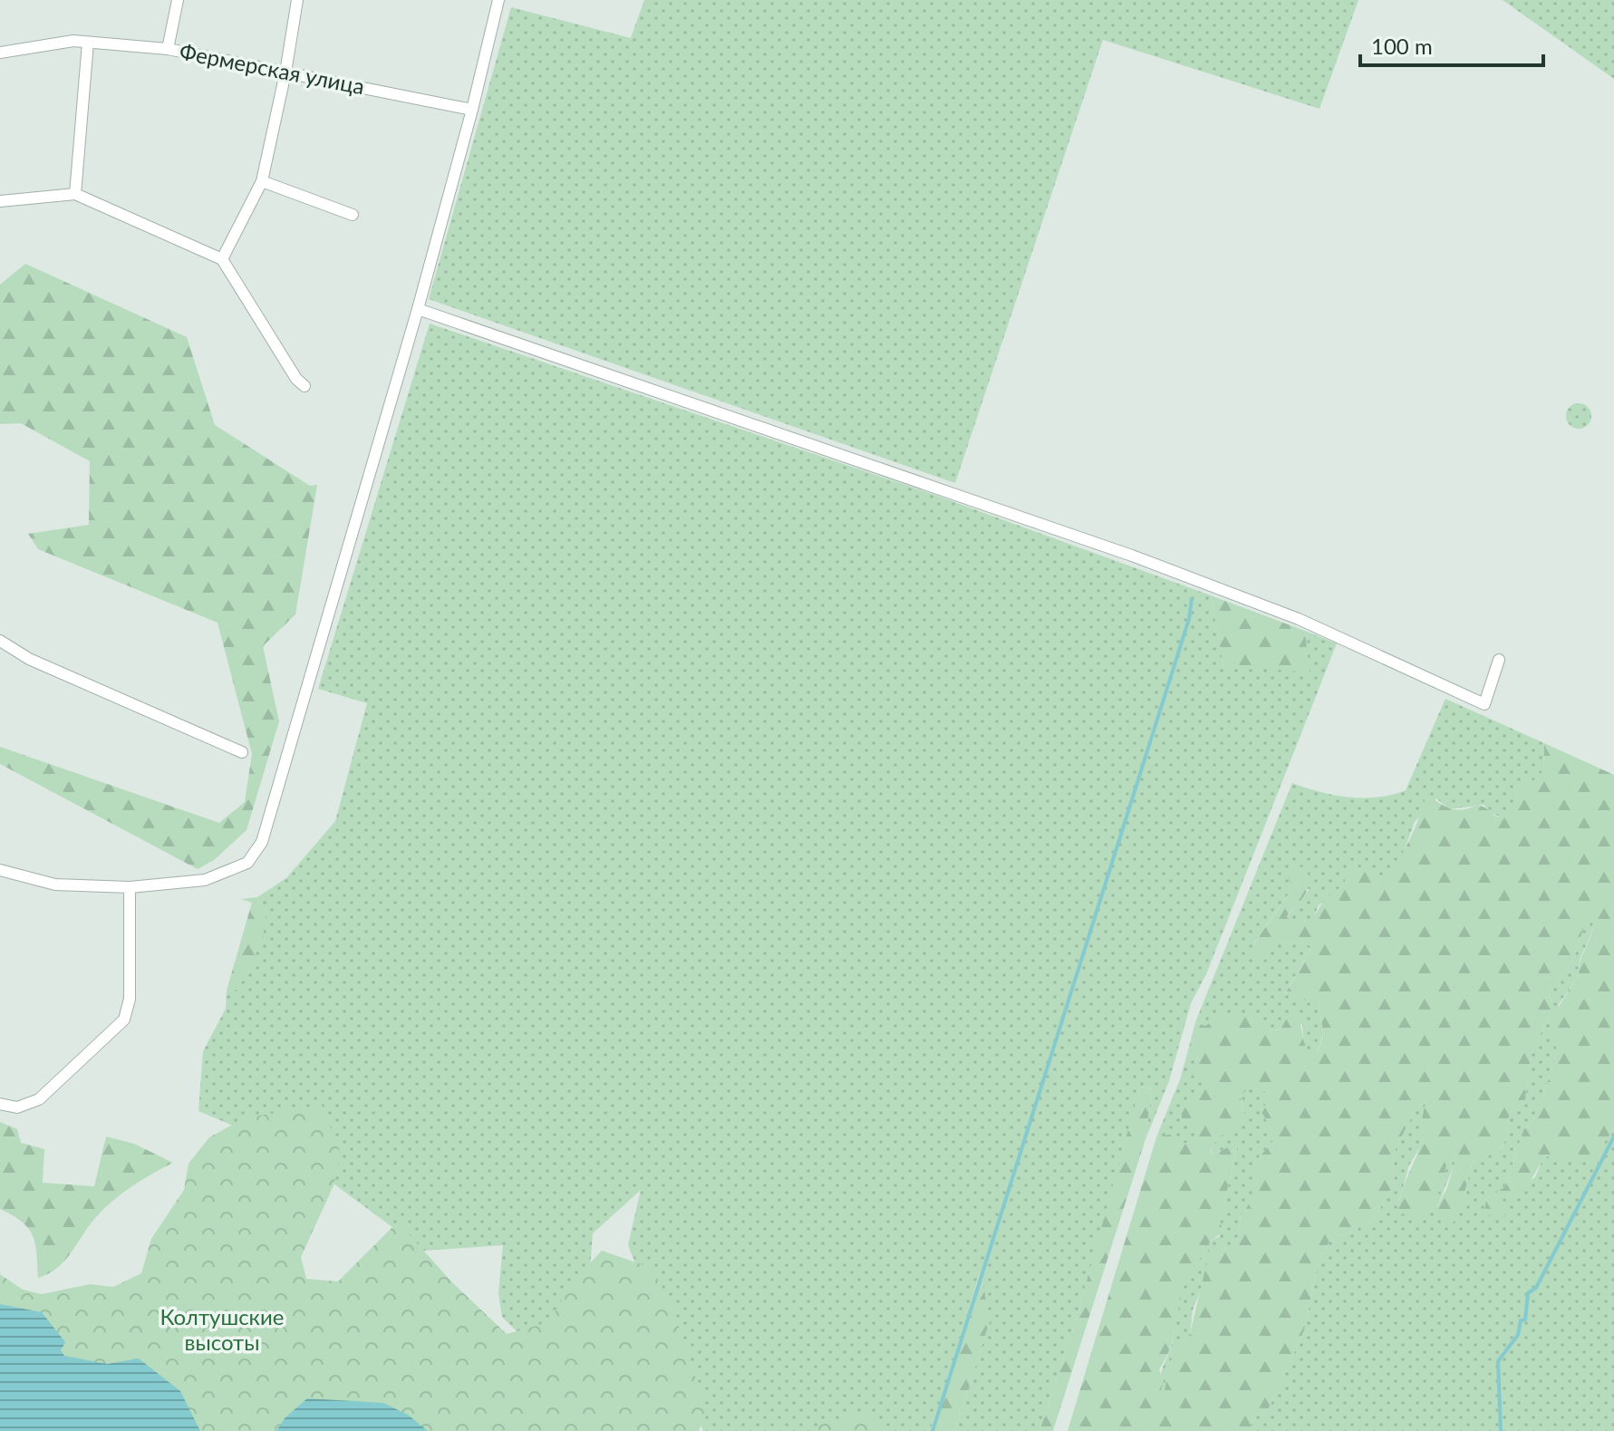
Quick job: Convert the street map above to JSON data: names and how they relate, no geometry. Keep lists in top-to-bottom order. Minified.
{"streets":{"street":["Фермерская улица"]},"parks":["Колтушские высоты"],"scale_bar":"100 m"}
